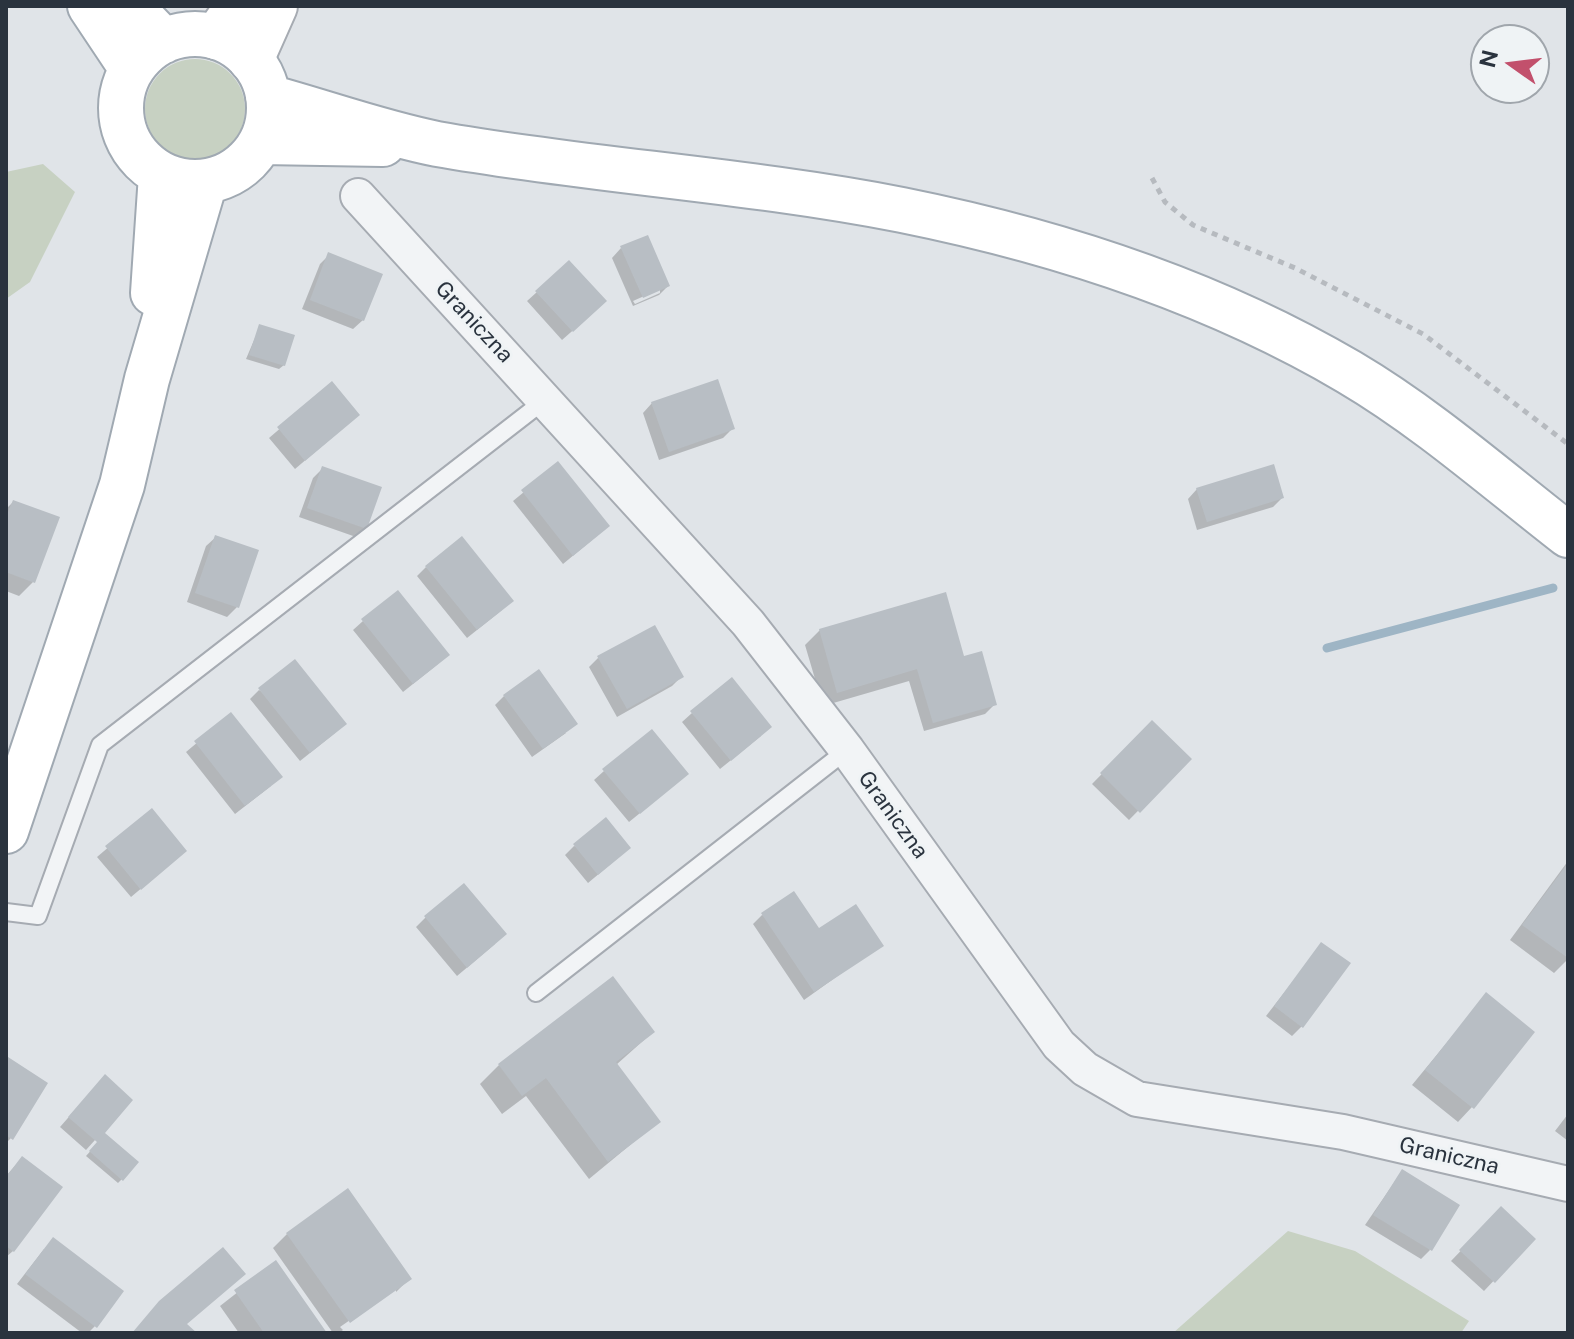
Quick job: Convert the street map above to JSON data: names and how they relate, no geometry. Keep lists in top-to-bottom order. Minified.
{"streets":{"street":["Graniczna"]},"north":"left"}
